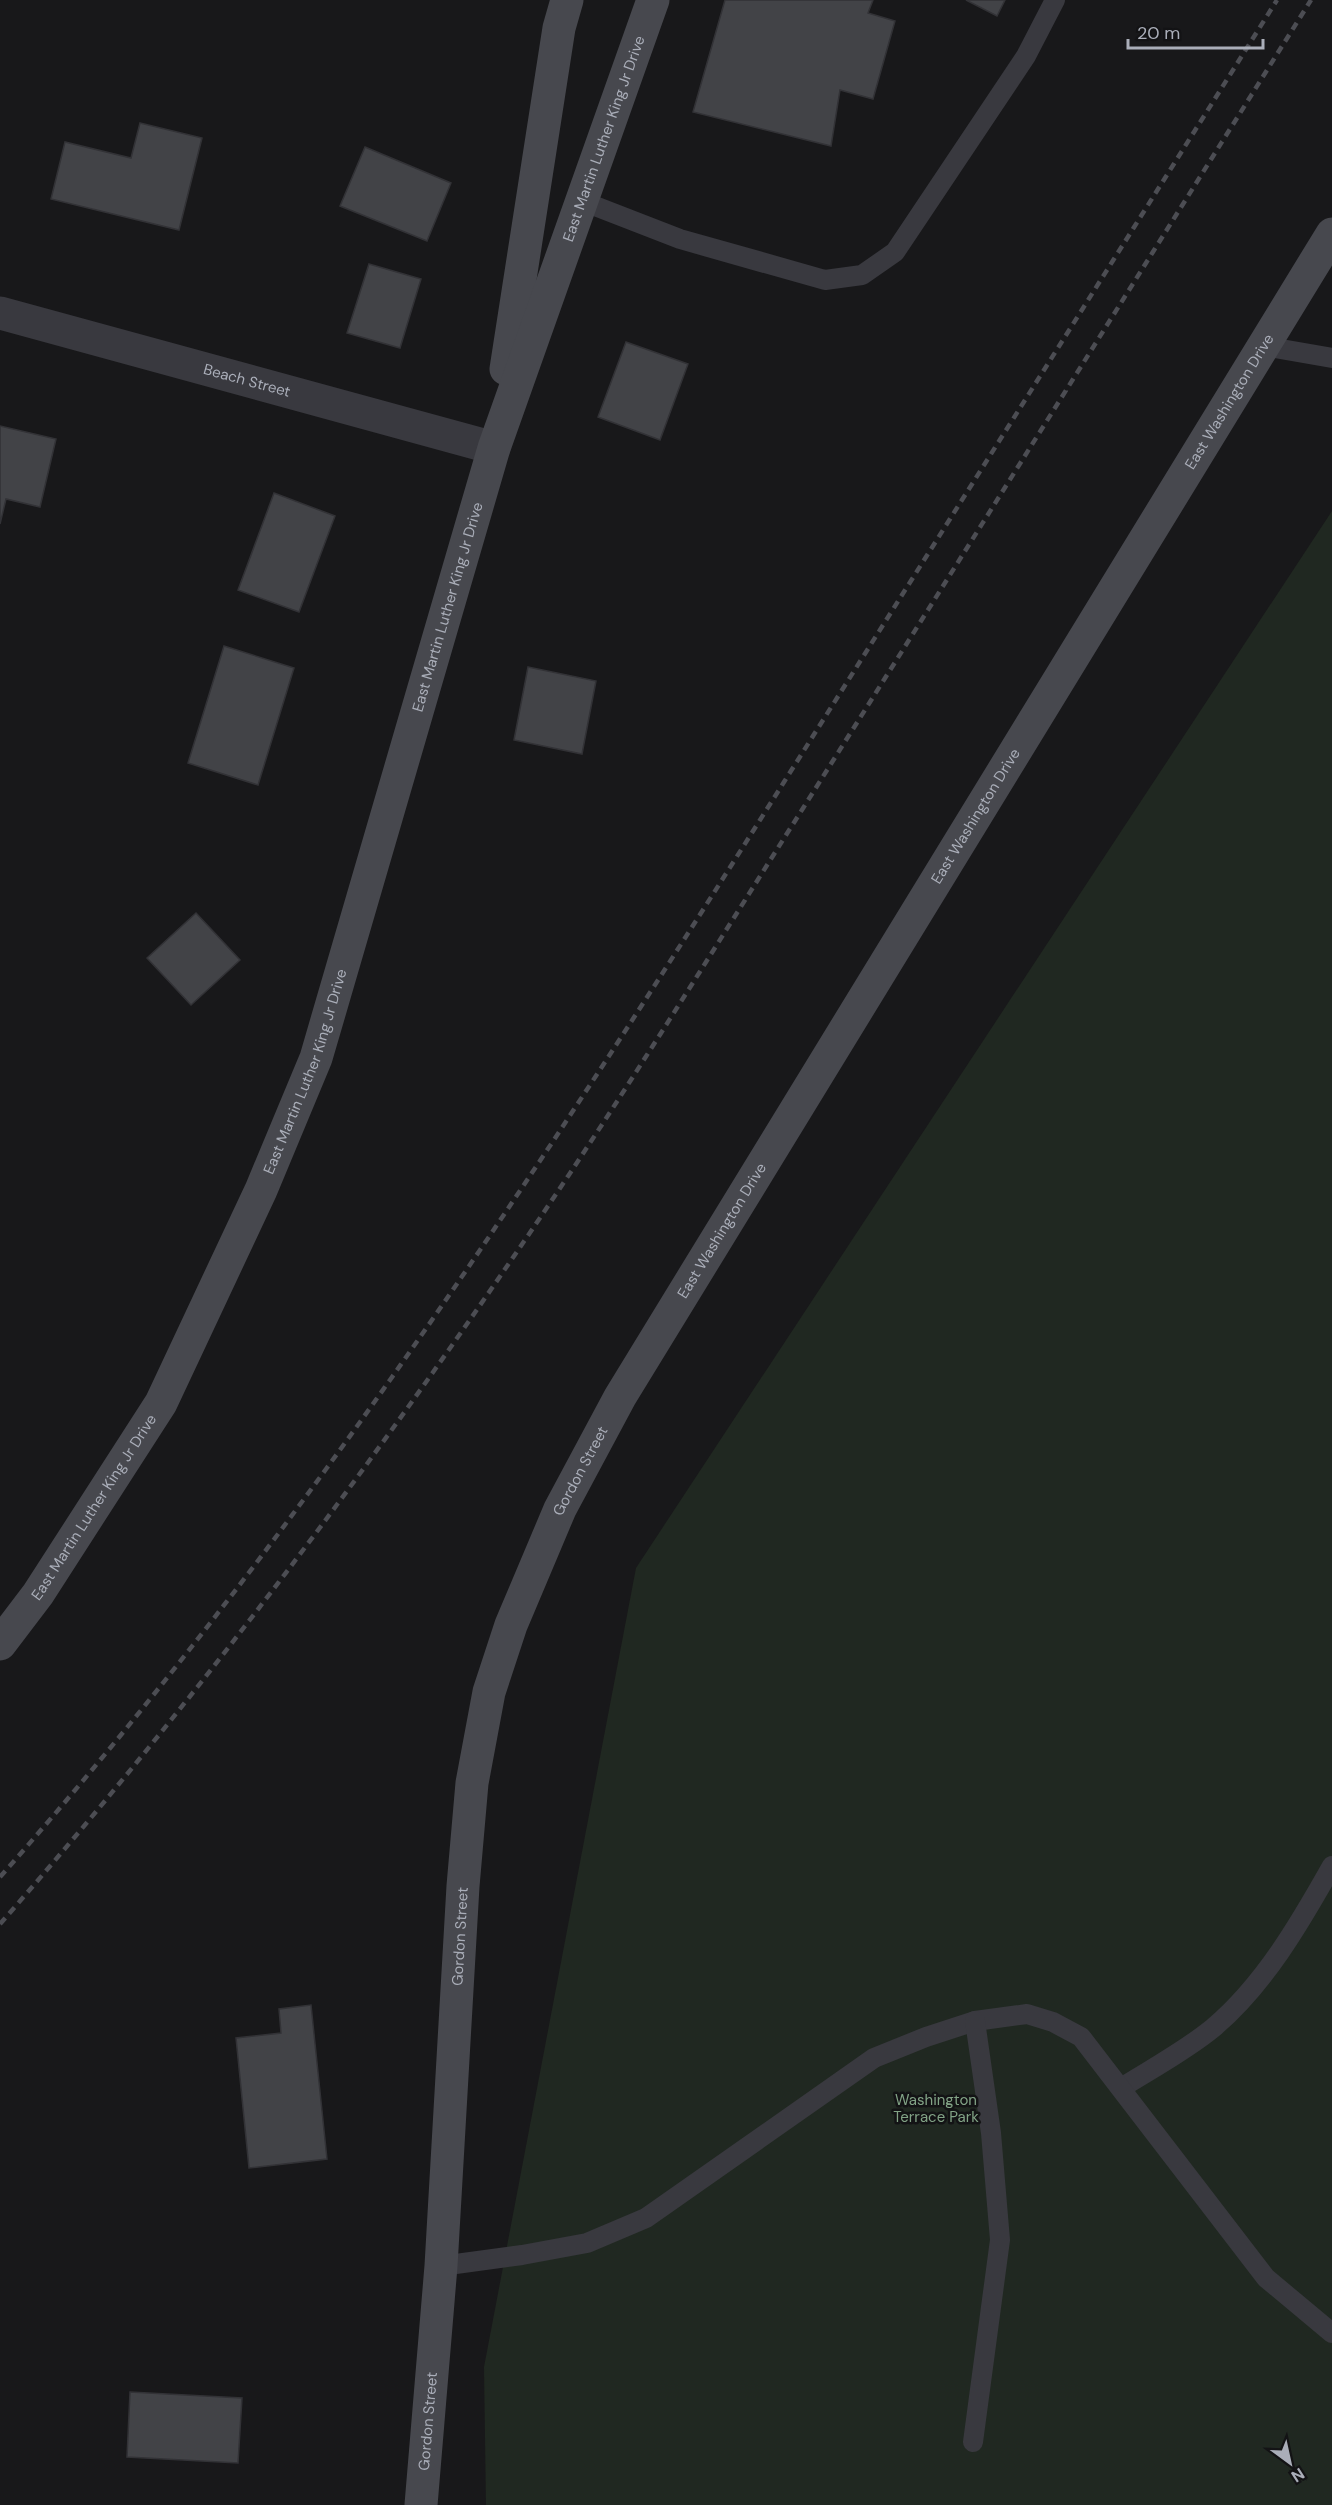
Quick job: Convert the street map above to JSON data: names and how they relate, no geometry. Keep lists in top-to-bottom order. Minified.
{"streets":{"street":["East Martin Luther King Jr Drive","Beach Street","East Washington Drive","Gordon Street"]},"crossings":[["East Martin Luther King Jr Drive","Beach Street"],["East Washington Drive","Gordon Street"]],"parks":["Washington Terrace Park"],"scale_bar":"20 m","north":"bottom right"}
